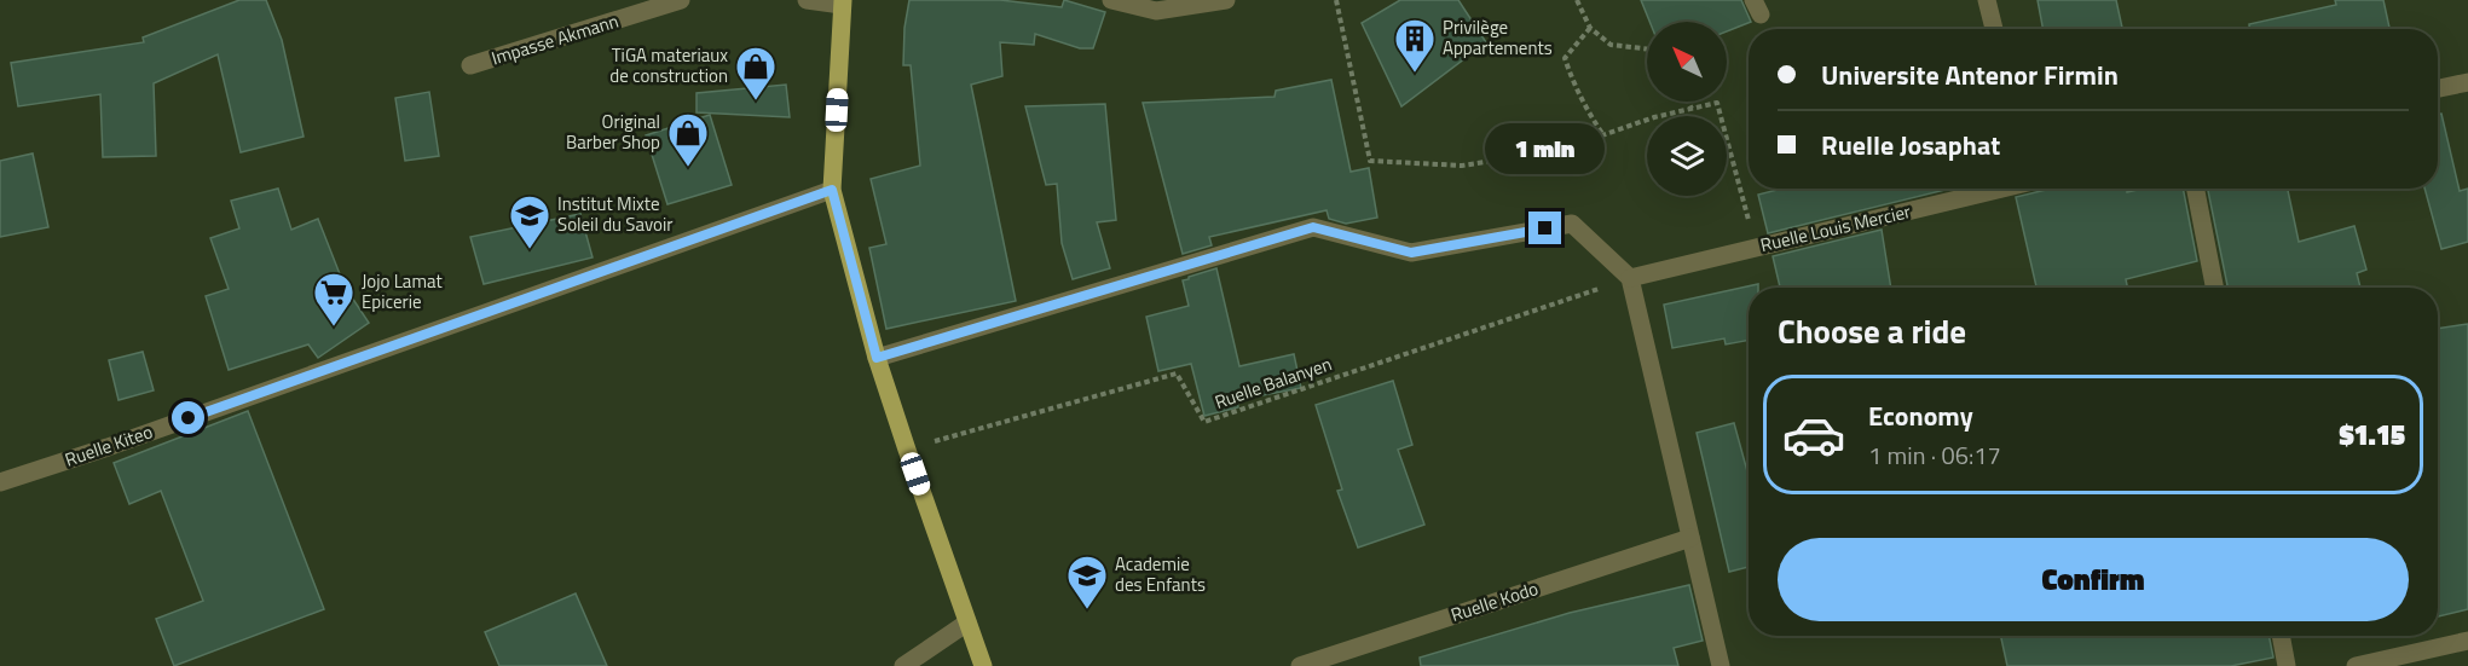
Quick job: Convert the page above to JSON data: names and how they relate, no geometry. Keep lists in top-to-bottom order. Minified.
{"streets":{"street":["Impasse Akmann","Ruelle Louis Mercier","Ruelle Kiteo","Ruelle Kodo"],"path":["Ruelle Balanyen"]},"crossings":[["Ruelle Louis Mercier","Ruelle Balanyen"]],"places":{"building":["Privilège Appartements"],"shop":["TiGA materiaux de construction","Original Barber Shop"],"school or university":["Institut Mixte Soleil du Savoir","Academie des Enfants"],"supermarket":["Jojo Lamat Epicerie"]},"north":"top left","page":{"banner":["Universite Antenor Firmin","Ruelle Josaphat"],"bubble":"1 min","heading":"Choose a ride","list":[{"name":"Economy","note":"1 min · 06:17","value":"$1.15"}],"buttons":"Confirm"}}
